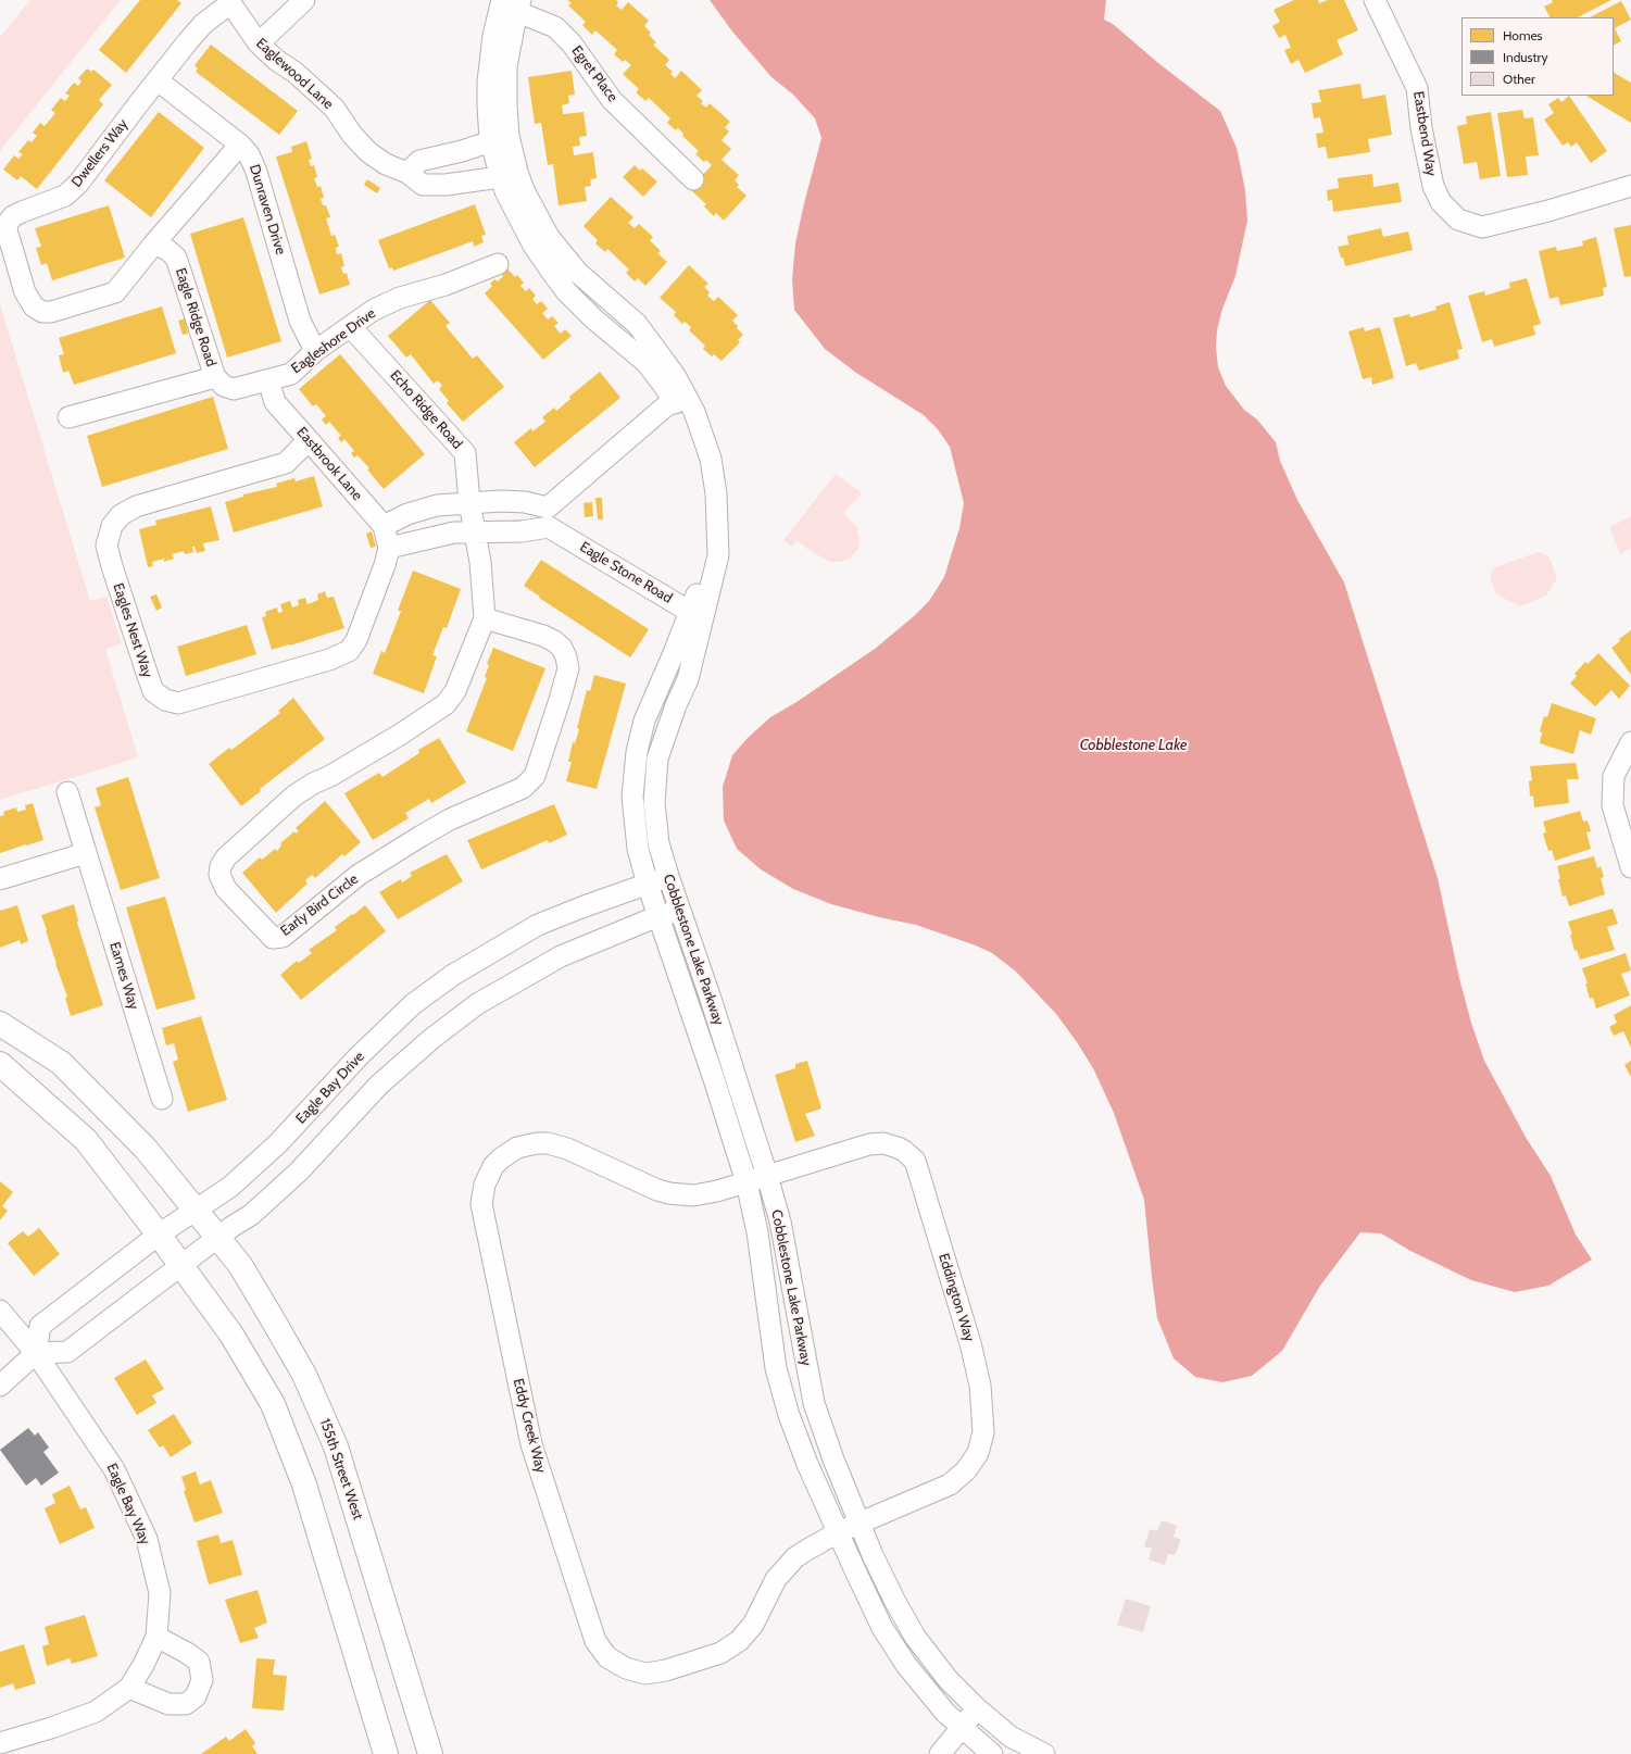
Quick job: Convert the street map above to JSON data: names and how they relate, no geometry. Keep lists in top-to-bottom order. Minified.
{"streets":{"street":["Eaglewood Lane","Egret Place","Eastbend Way","Dwellers Way","Dunraven Drive","Eagle Ridge Road","Eagleshore Drive","Echo Ridge Road","Eastbrook Lane","Eagle Stone Road","Eagles Nest Way","Early Bird Circle","Cobblestone Lake Parkway","Eames Way","Eagle Bay Drive","Eddington Way","Eddy Creek Way","155th Street West","Eagle Bay Way"]},"crossings":[["Eaglewood Lane","Dwellers Way"],["Eaglewood Lane","Cobblestone Lake Parkway"],["Egret Place","Cobblestone Lake Parkway"],["Dwellers Way","Dunraven Drive"],["Dwellers Way","Eagle Ridge Road"],["Dunraven Drive","Eagleshore Drive"],["Eagle Ridge Road","Eagleshore Drive"],["Eagleshore Drive","Echo Ridge Road"],["Eagleshore Drive","Eastbrook Lane"],["Echo Ridge Road","Eagle Stone Road"],["Echo Ridge Road","Early Bird Circle"],["Eastbrook Lane","Eagle Stone Road"],["Eastbrook Lane","Eagles Nest Way"],["Eagle Stone Road","Cobblestone Lake Parkway"],["Cobblestone Lake Parkway","Eagle Bay Drive"],["Cobblestone Lake Parkway","Eddington Way"],["Cobblestone Lake Parkway","Eddy Creek Way"],["Eagle Bay Drive","155th Street West"],["Eagle Bay Drive","Eagle Bay Way"],["Eddington Way","Eddy Creek Way"]],"water":["Cobblestone Lake"],"legend":["Homes","Industry","Other"]}
